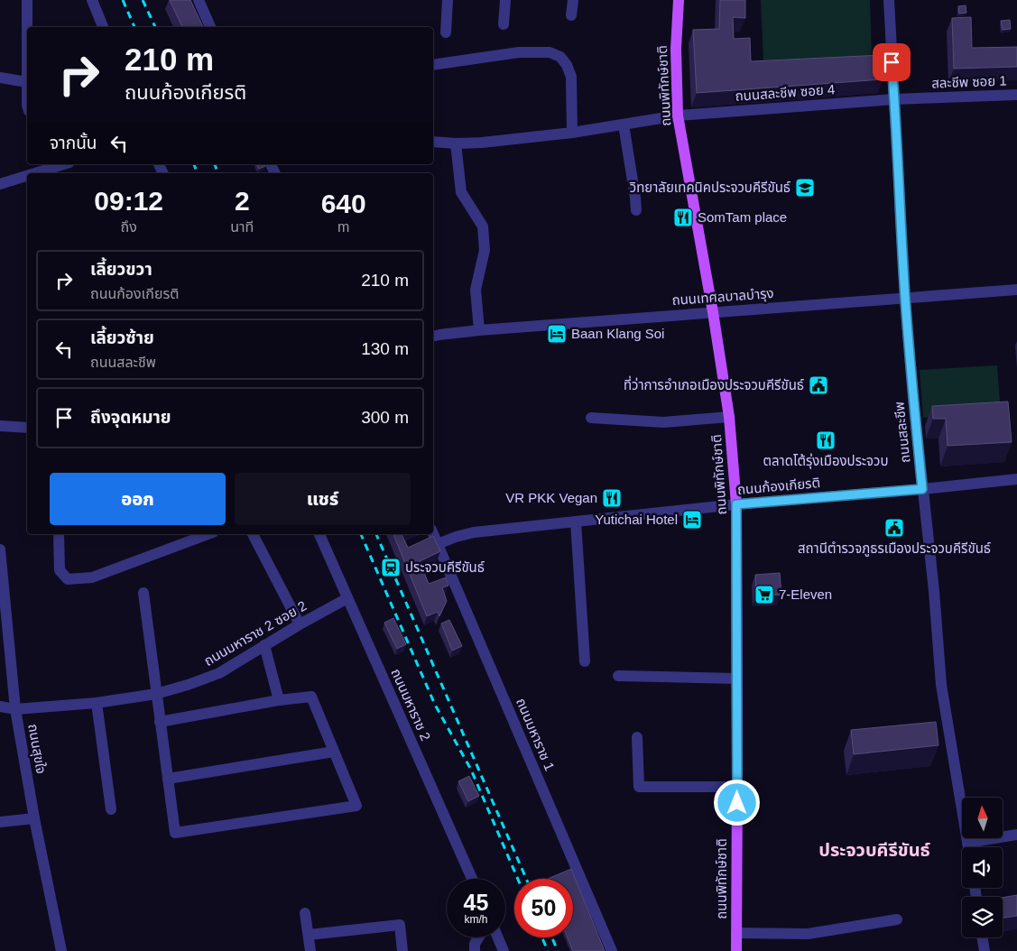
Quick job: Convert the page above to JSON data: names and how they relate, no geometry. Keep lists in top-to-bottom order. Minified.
{"streets":{"main road":["ถนนพิทักษ์ชาติ"],"street":["สละชีพ ซอย 1","ถนนสละชีพ ซอย 4","ถนนเทศลบาลบำรุง","ถนนสละชีพ","ถนนก้องเกียรติ","ถนนมหาราช 2 ซอย 2","ถนนมหาราช 2","ถนนมหาราช 1","ถนนสุขใจ"]},"crossings":[["สละชีพ ซอย 1","ถนนสละชีพ ซอย 4"],["สละชีพ ซอย 1","ถนนสละชีพ"],["ถนนพิทักษ์ชาติ","ถนนสละชีพ ซอย 4"],["ถนนพิทักษ์ชาติ","ถนนเทศลบาลบำรุง"],["ถนนพิทักษ์ชาติ","ถนนก้องเกียรติ"],["ถนนสละชีพ ซอย 4","ถนนสละชีพ"],["ถนนเทศลบาลบำรุง","ถนนสละชีพ"],["ถนนสละชีพ","ถนนก้องเกียรติ"],["ถนนก้องเกียรติ","ถนนมหาราช 1"],["ถนนมหาราช 2 ซอย 2","ถนนมหาราช 2"],["ถนนมหาราช 2 ซอย 2","ถนนสุขใจ"]],"districts":["ประจวบคีรีขันธ์"],"places":{"school or university":["วิทยาลัยเทคนิคประจวบคีรีขันธ์"],"restaurant":["SomTam place","ตลาดโต้รุ่งเมืองประจวบ","VR PKK Vegan"],"hotel":["Baan Klang Soi","Yutichai Hotel"],"public building":["ที่ว่าการอำเภอเมืองประจวบคีรีขันธ์","สถานีตำรวจภูธรเมืองประจวบคีรีขันธ์"],"station":["ประจวบคีรีขันธ์"],"supermarket":["7-Eleven"]},"north":"top","page":{"turn":["210 m","ถนนก้องเกียรติ"],"then":"จากนั้น","eta":["09:12","ถึง","2","นาที","640","m"],"list":[{"name":"เลี้ยวขวา","note":"ถนนก้องเกียรติ","value":"210 m"},{"name":"เลี้ยวซ้าย","note":"ถนนสละชีพ","value":"130 m"},{"name":"ถึงจุดหมาย","value":"300 m"}],"buttons":["ออก","แชร์"],"speed":"45 km/h","limit":"50"}}
